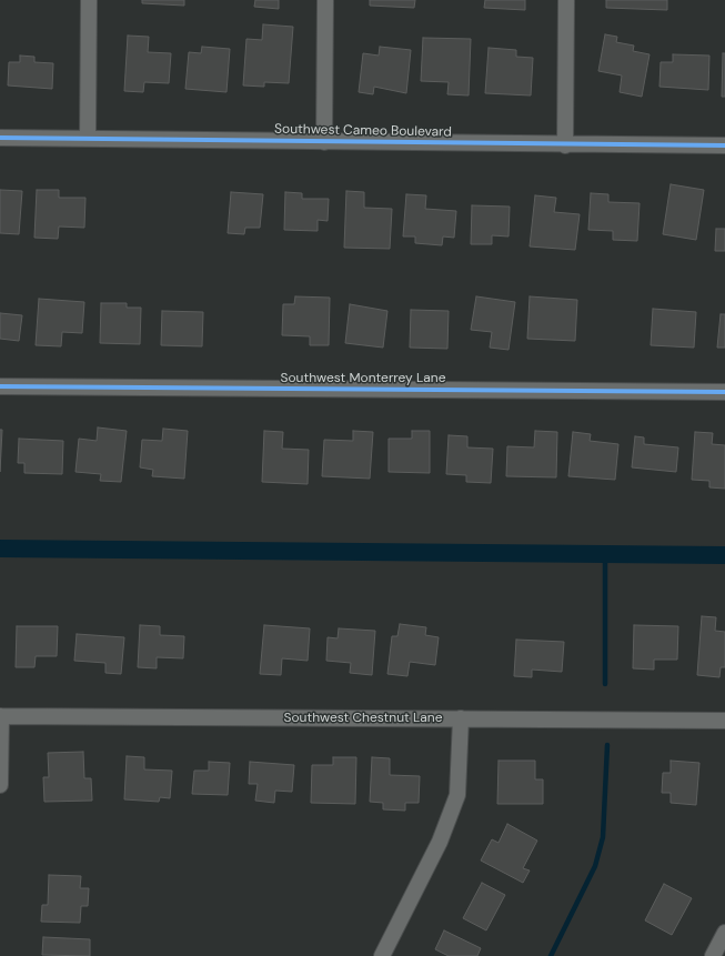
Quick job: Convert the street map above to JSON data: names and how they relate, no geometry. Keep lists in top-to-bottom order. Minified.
{"streets":{"street":["Southwest Cameo Boulevard","Southwest Monterrey Lane","Southwest Chestnut Lane"]}}
